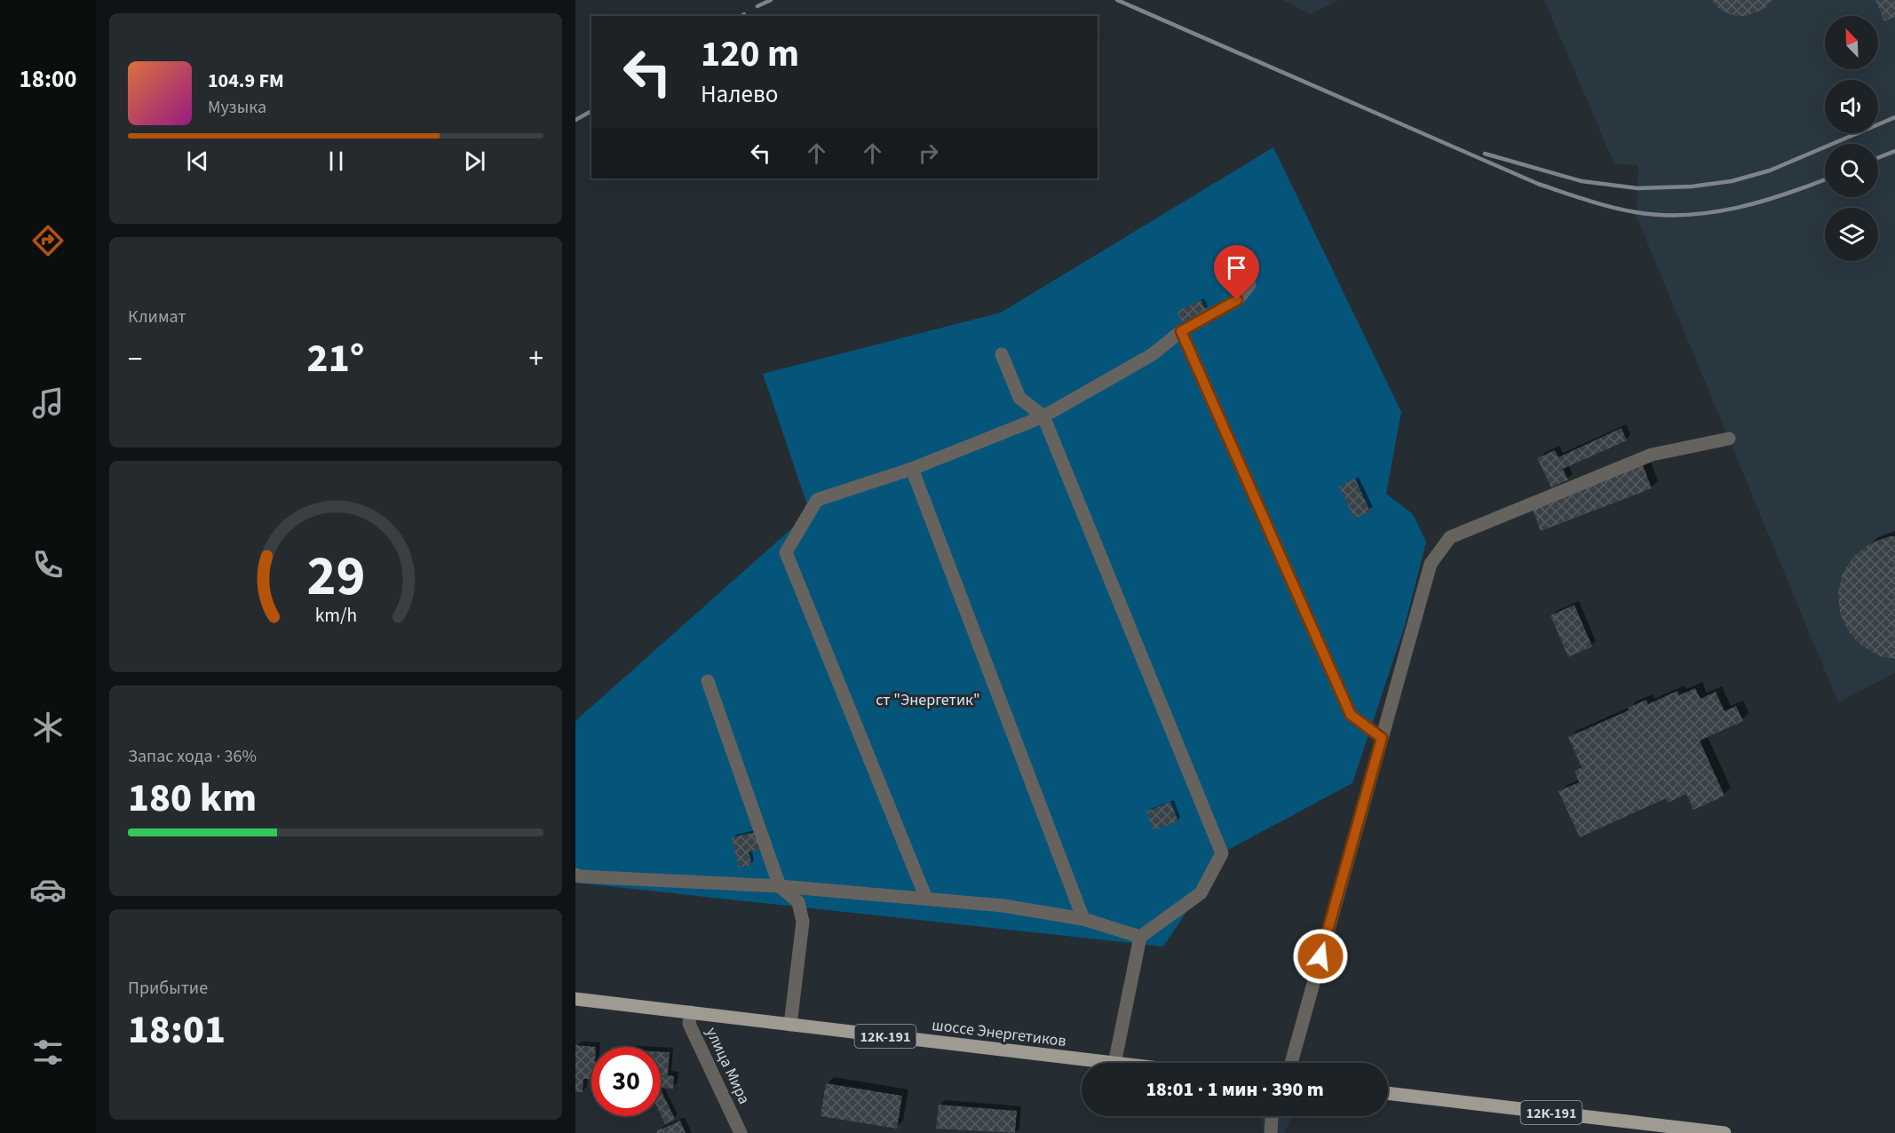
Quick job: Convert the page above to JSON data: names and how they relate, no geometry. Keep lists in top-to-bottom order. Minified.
{"streets":{"main road":["шоссе Энергетиков","12К-191"],"street":["улица Мира"]},"crossings":[["шоссе Энергетиков","улица Мира"]],"parks":["ст \"Энергетик\""],"north":"top left","page":{"tabs":"18:00","turn":["120 m","Налево"],"song":["104.9 FM","Музыка"],"tile":["Климат",["Запас хода · 36%","180 km"],["Прибытие","18:01"]],"heat":["−","21°","+"],"limit":"30","trip":"18:01 · 1 мин · 390 m","gauge":["29","km/h"]}}
